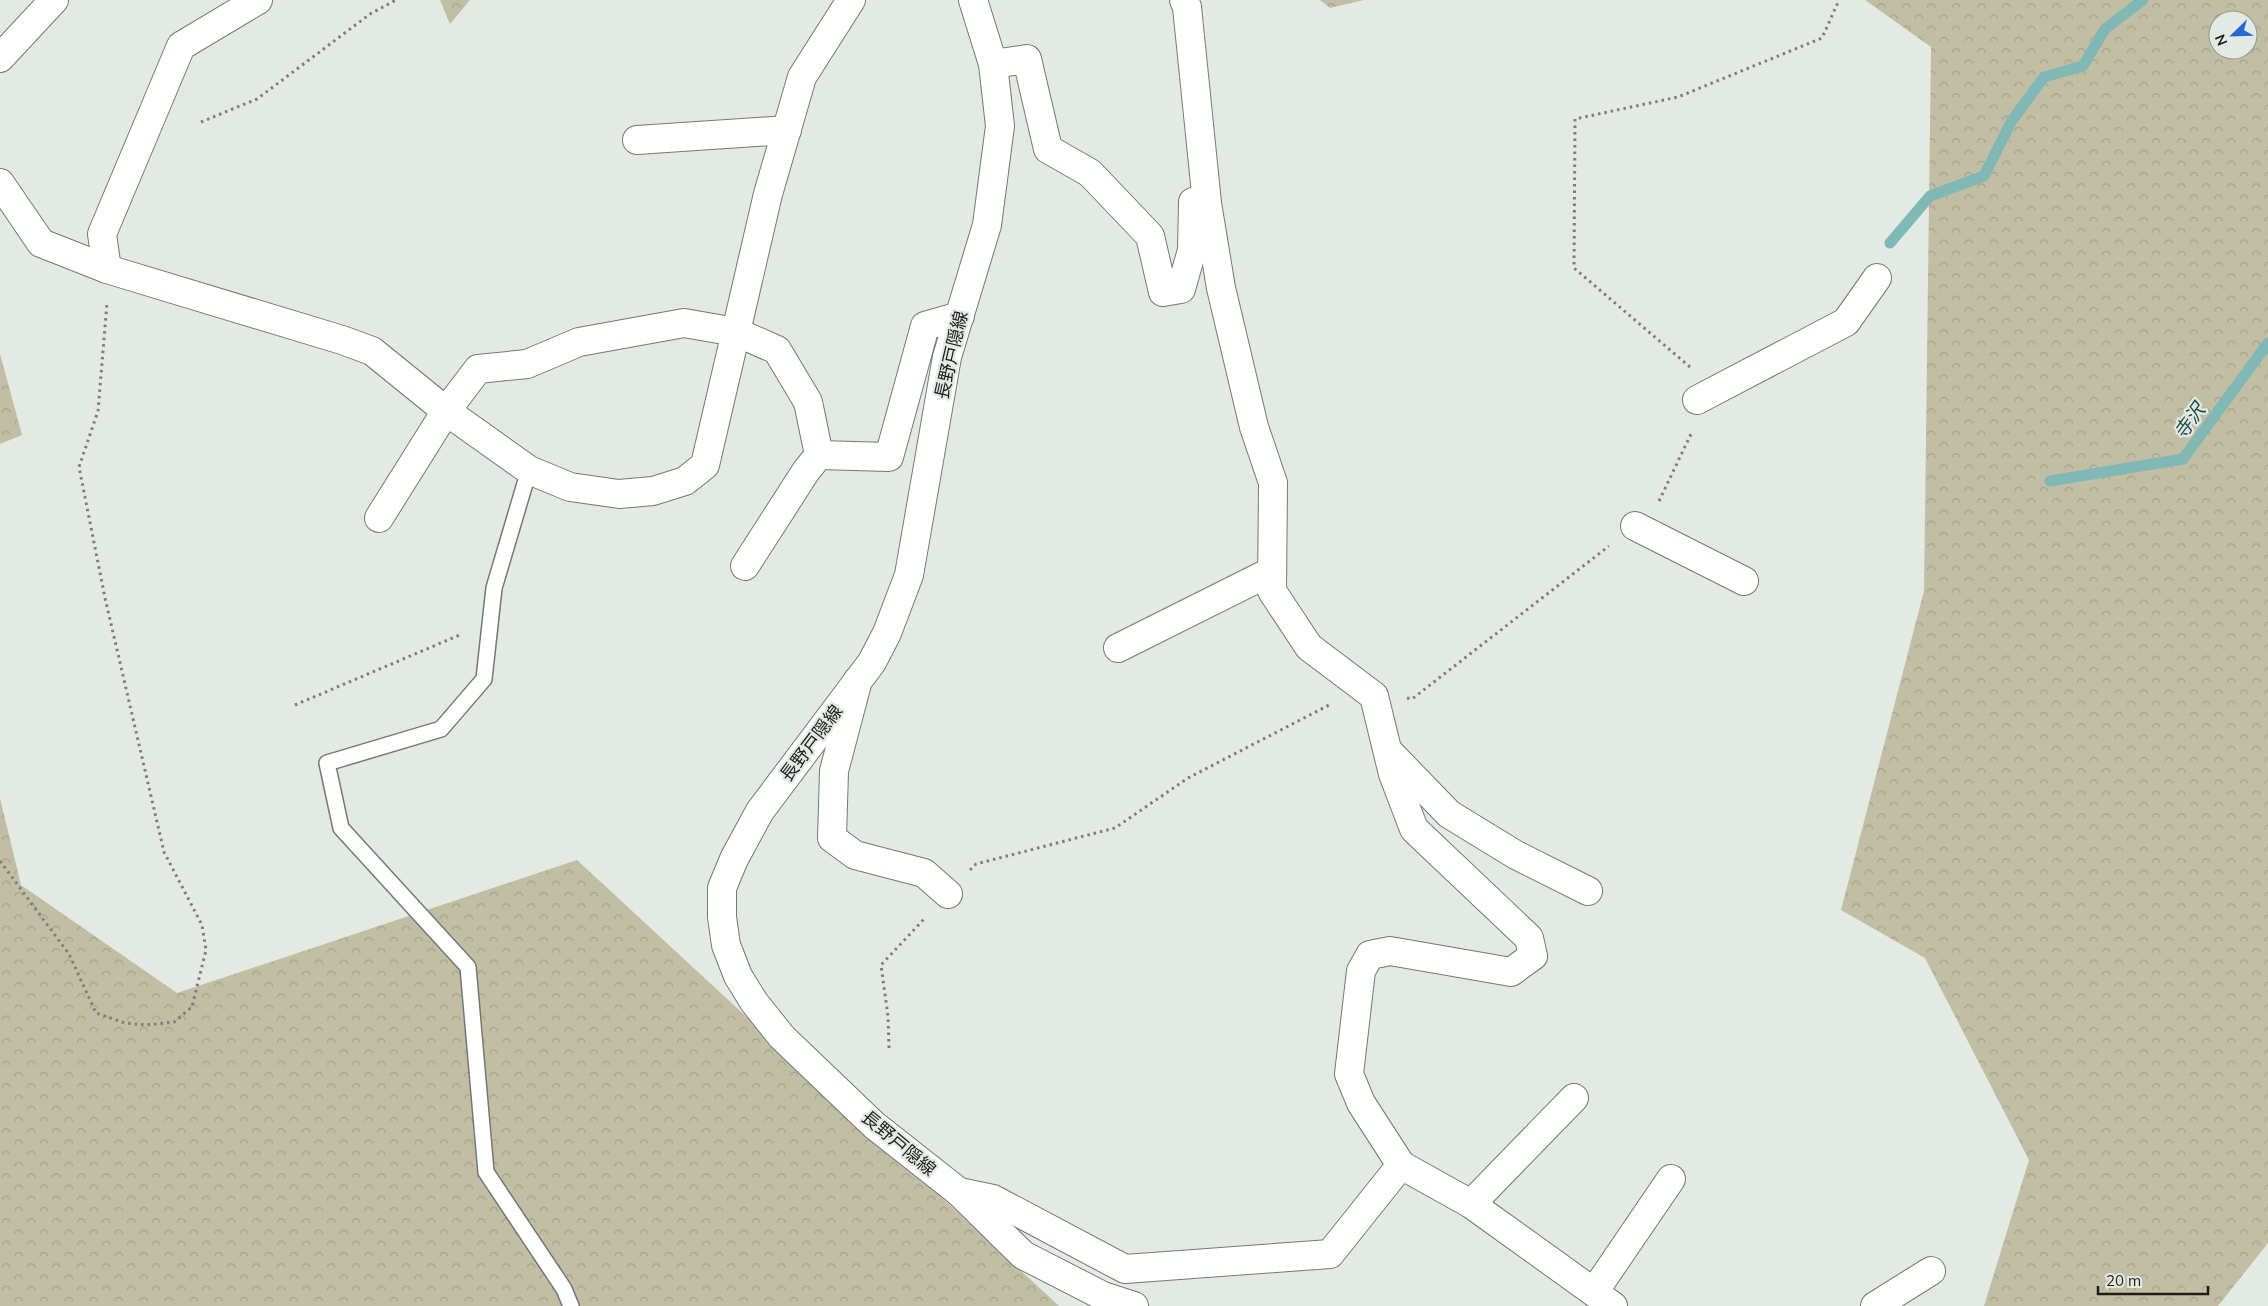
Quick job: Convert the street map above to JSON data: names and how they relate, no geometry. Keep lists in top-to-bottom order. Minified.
{"streets":{"street":["長野戸隠線"]},"water":["寺沢"],"scale_bar":"20 m","north":"bottom left"}
